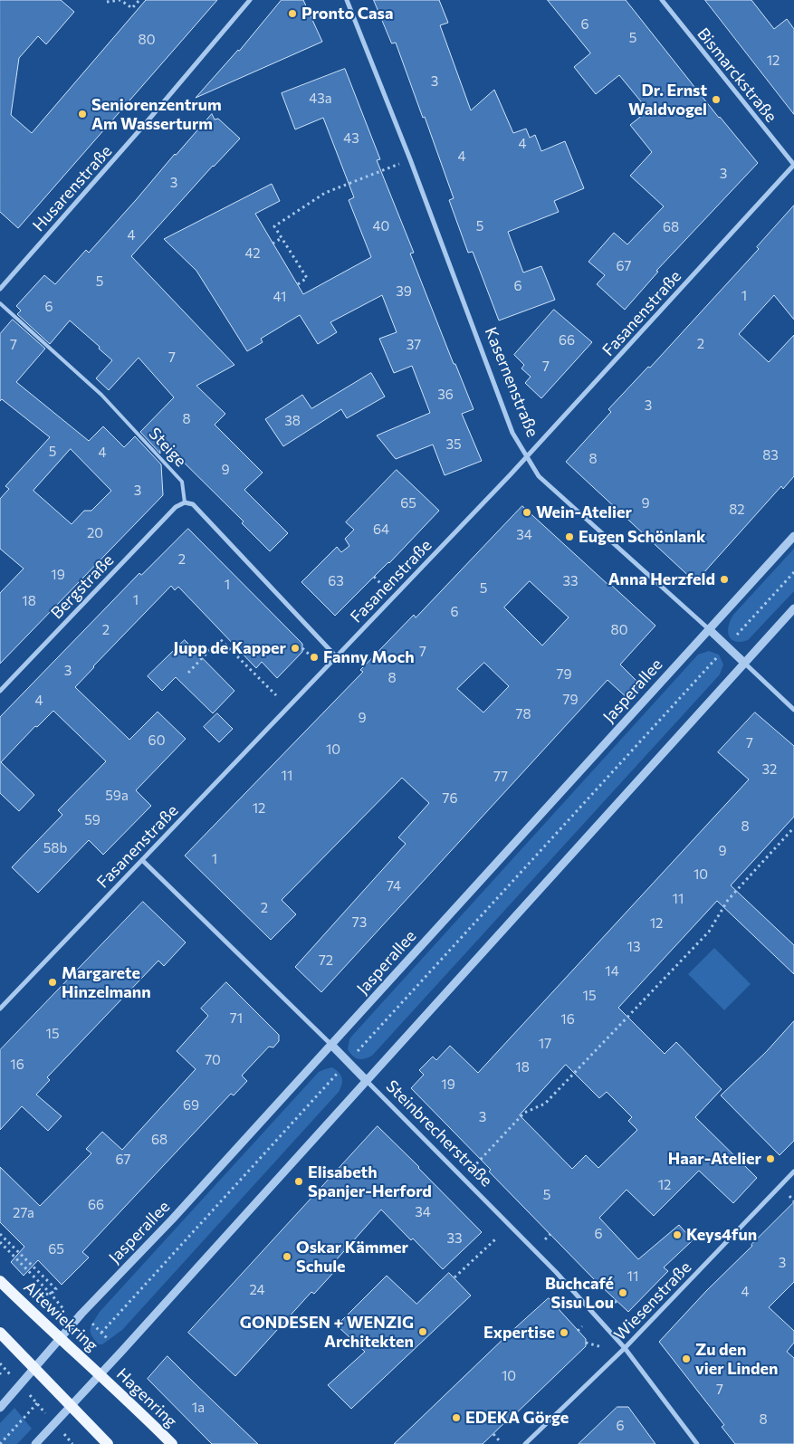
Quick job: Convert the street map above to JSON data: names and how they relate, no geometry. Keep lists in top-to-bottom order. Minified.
{"streets":{"main road":["Altewiekring","Hagenring"],"street":["Bismarckstraße","Husarenstraße","Fasanenstraße","Kasernenstraße","Bergstraße","Jasperallee","Steinbrecherstraße","Wiesenstraße"],"lane":["Steige"]},"crossings":[["Bismarckstraße","Fasanenstraße"],["Fasanenstraße","Kasernenstraße"],["Fasanenstraße","Steinbrecherstraße"],["Kasernenstraße","Jasperallee"],["Steige","Bergstraße"],["Jasperallee","Steinbrecherstraße"],["Jasperallee","Altewiekring"],["Steinbrecherstraße","Wiesenstraße"],["Altewiekring","Hagenring"]],"places":["Pronto Casa","Dr. Ernst Waldvogel","Seniorenzentrum Am Wasserturm","Wein-Atelier","Eugen Schönlank","Anna Herzfeld","Jupp de Kapper","Fanny Moch","Margarete Hinzelmann","Haar-Atelier","Elisabeth Spanjer-Herford","Keys4fun","Oskar Kämmer Schule","Buchcafé Sisu Lou","GONDESEN + WENZIG Architekten","Expertise","Zu den vier Linden","EDEKA Görge"],"house_numbers":["6","5","80","12","3","43a","43","4","4","3","3","40","5","68","4","42","67","5","6","39","1","41","6","66","2","7","37","7","7","36","3","8","38","35","5","4","83","8","9","3","65","9","82","64","20","34","2","19","63","33","1","5","1","18","6","2","80","7","3","79","8","79","4","78","9","60","7","10","32","11","77","59a","76","12","59","8","58b","9","1","10","74","11","2","73","12","13","72","14","15","71","16","15","17","70","16","18","19","69","3","68","67","12","5","66","34","27a","6","33","65","3","11","24","4","10","7","1a","8","6"]}
